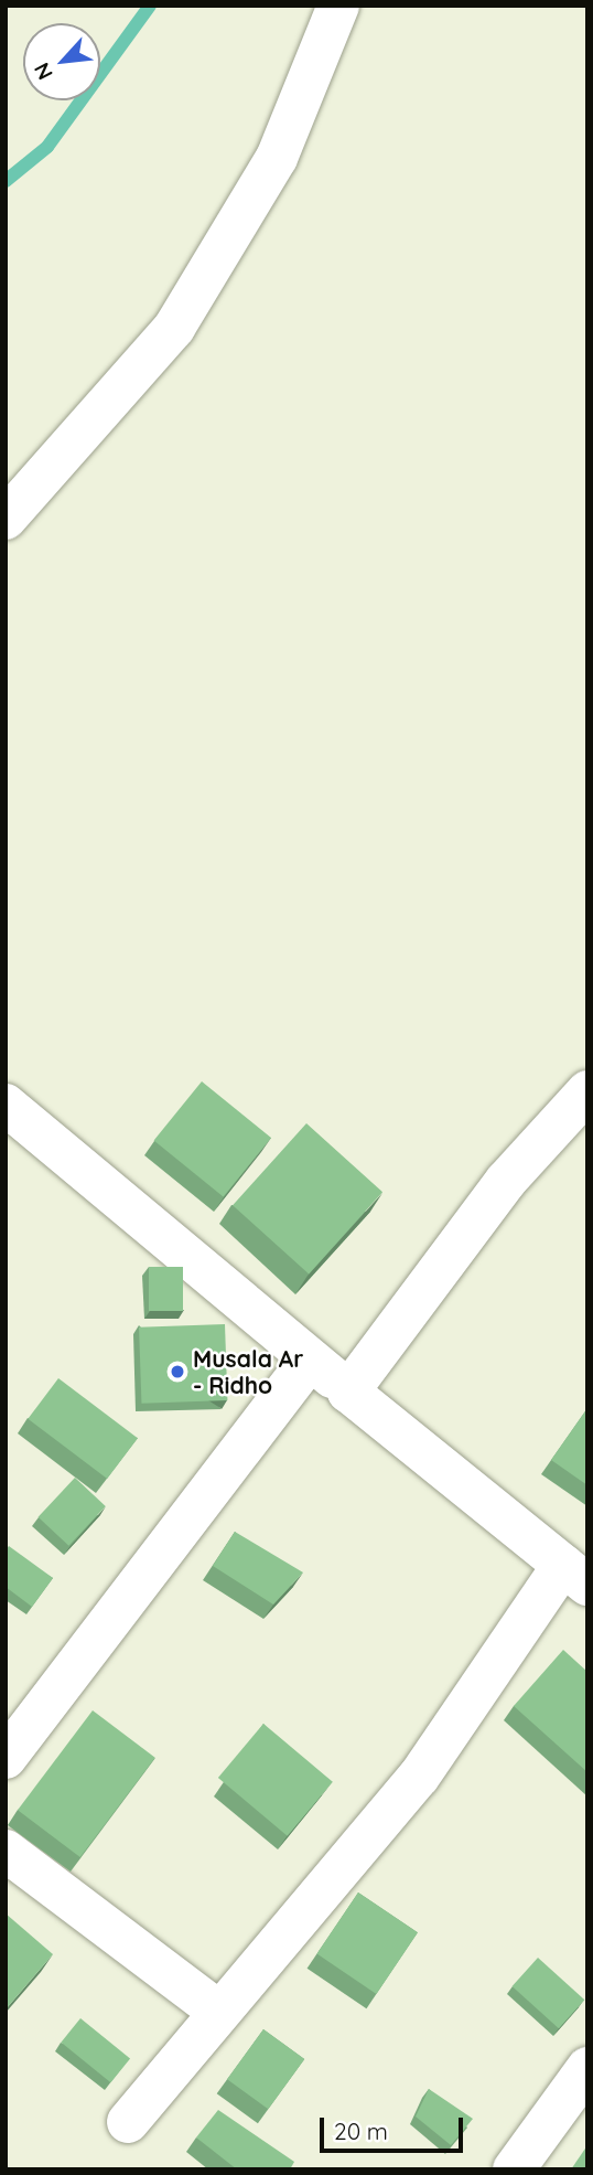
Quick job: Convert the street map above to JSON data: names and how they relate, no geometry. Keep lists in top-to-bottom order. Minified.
{"places":["Musala Ar - Ridho"],"scale_bar":"20 m","north":"bottom left"}
